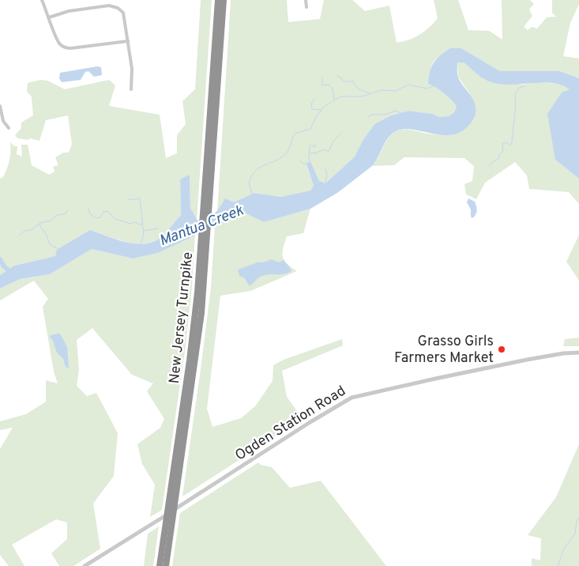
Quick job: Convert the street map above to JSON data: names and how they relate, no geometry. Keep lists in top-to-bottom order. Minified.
{"streets":{"highway":["New Jersey Turnpike"],"street":["Ogden Station Road"]},"water":["Mantua Creek"],"places":["Grasso Girls Farmers Market"]}
